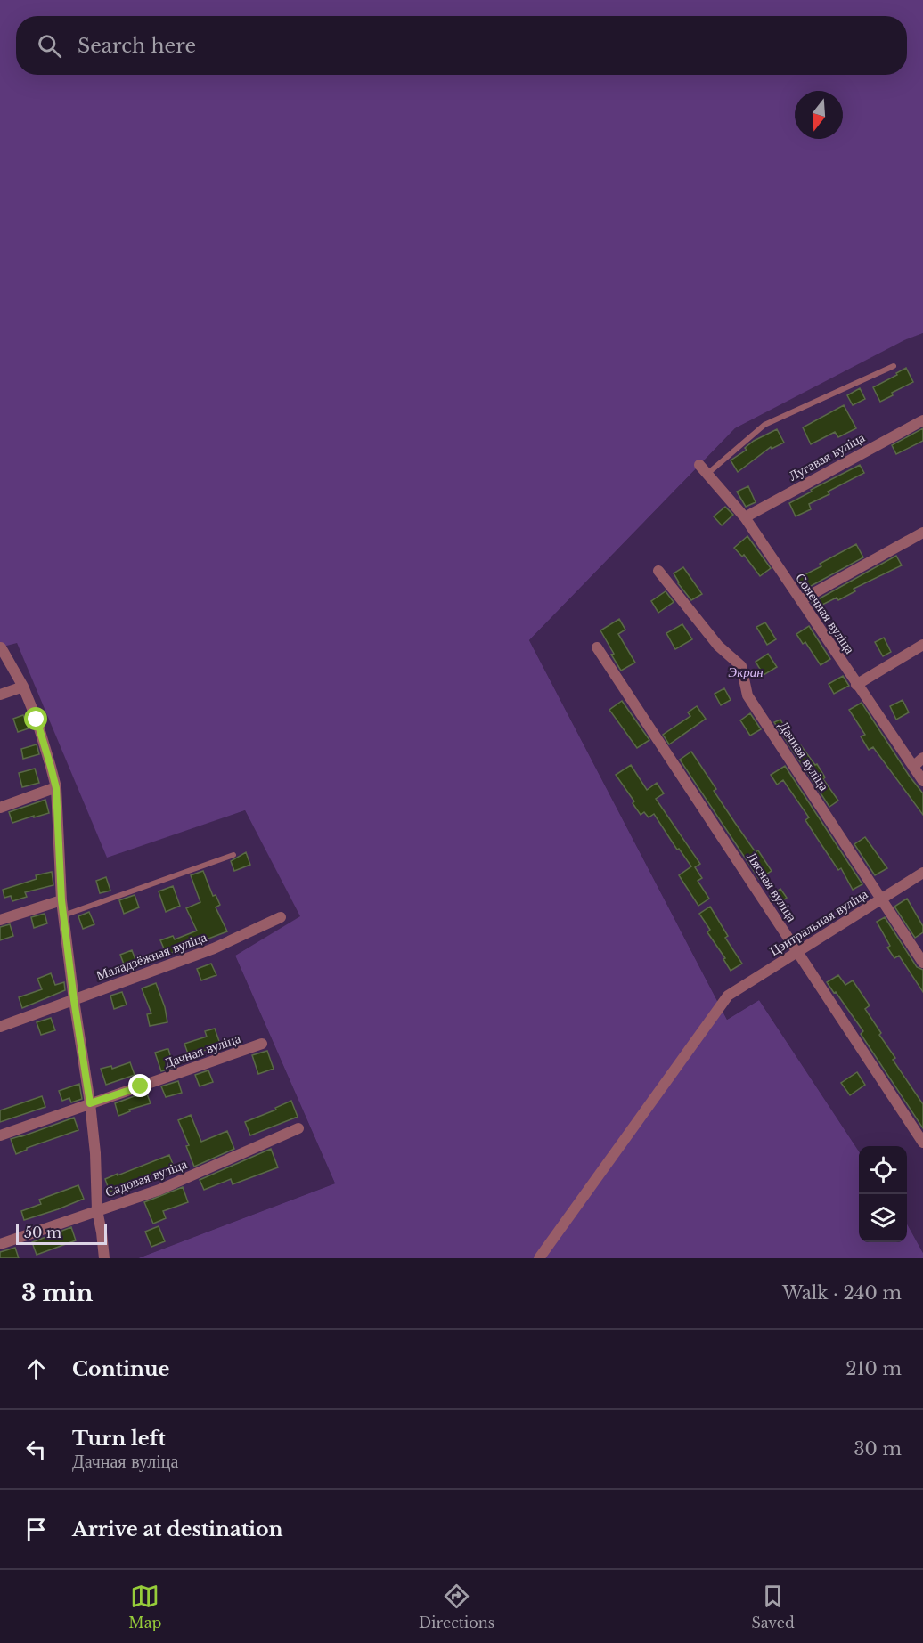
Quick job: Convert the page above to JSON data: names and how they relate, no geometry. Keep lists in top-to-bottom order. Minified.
{"streets":{"street":["Лугавая вуліца","Сонечная вуліца","Дачная вуліца","Лясная вуліца","Цэнтральная вуліца","Маладзёжная вуліца","Садовая вуліца"]},"crossings":[["Лугавая вуліца","Сонечная вуліца"],["Дачная вуліца","Цэнтральная вуліца"],["Лясная вуліца","Цэнтральная вуліца"]],"parks":["Экран"],"scale_bar":"50 m","north":"bottom","page":{"search":"Search here","scale":"50 m","heading":["3 min","Walk · 240 m"],"list":[["Continue","210 m"],["Turn left","Дачная вуліца","30 m"],"Arrive at destination"],"nav":["Map","Directions","Saved"]}}
